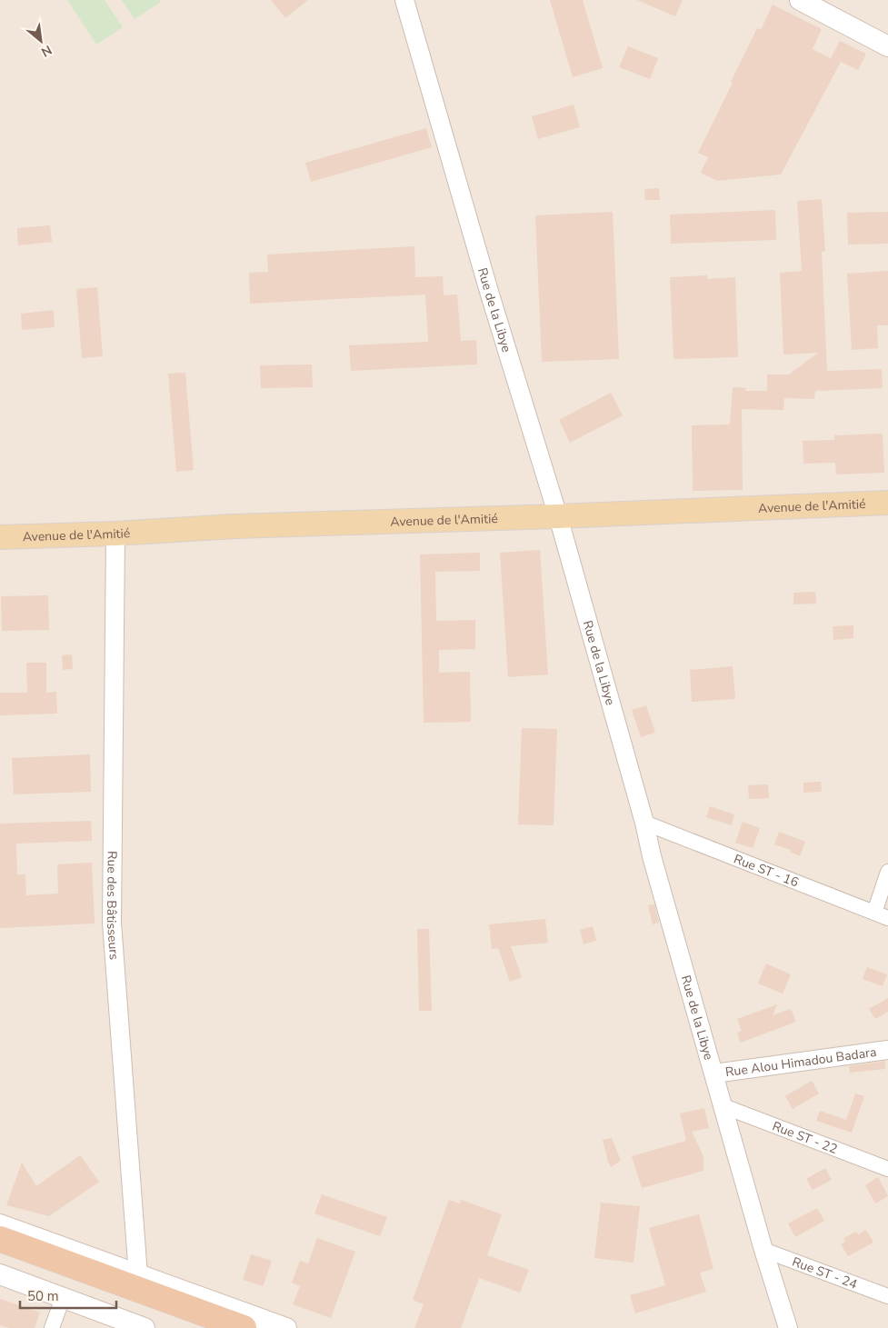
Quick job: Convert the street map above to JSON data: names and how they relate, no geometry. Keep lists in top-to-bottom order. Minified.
{"streets":{"main road":["Avenue de l'Amitié"],"street":["Rue de la Libye","Rue ST - 16","Rue des Bâtisseurs","Rue Alou Himadou Badara","Rue ST - 22","Rue ST - 24"]},"crossings":[["Rue de la Libye","Avenue de l'Amitié"],["Rue de la Libye","Rue ST - 16"],["Rue de la Libye","Rue Alou Himadou Badara"],["Rue de la Libye","Rue ST - 22"],["Rue de la Libye","Rue ST - 24"],["Avenue de l'Amitié","Rue des Bâtisseurs"]],"scale_bar":"50 m","north":"bottom right"}
